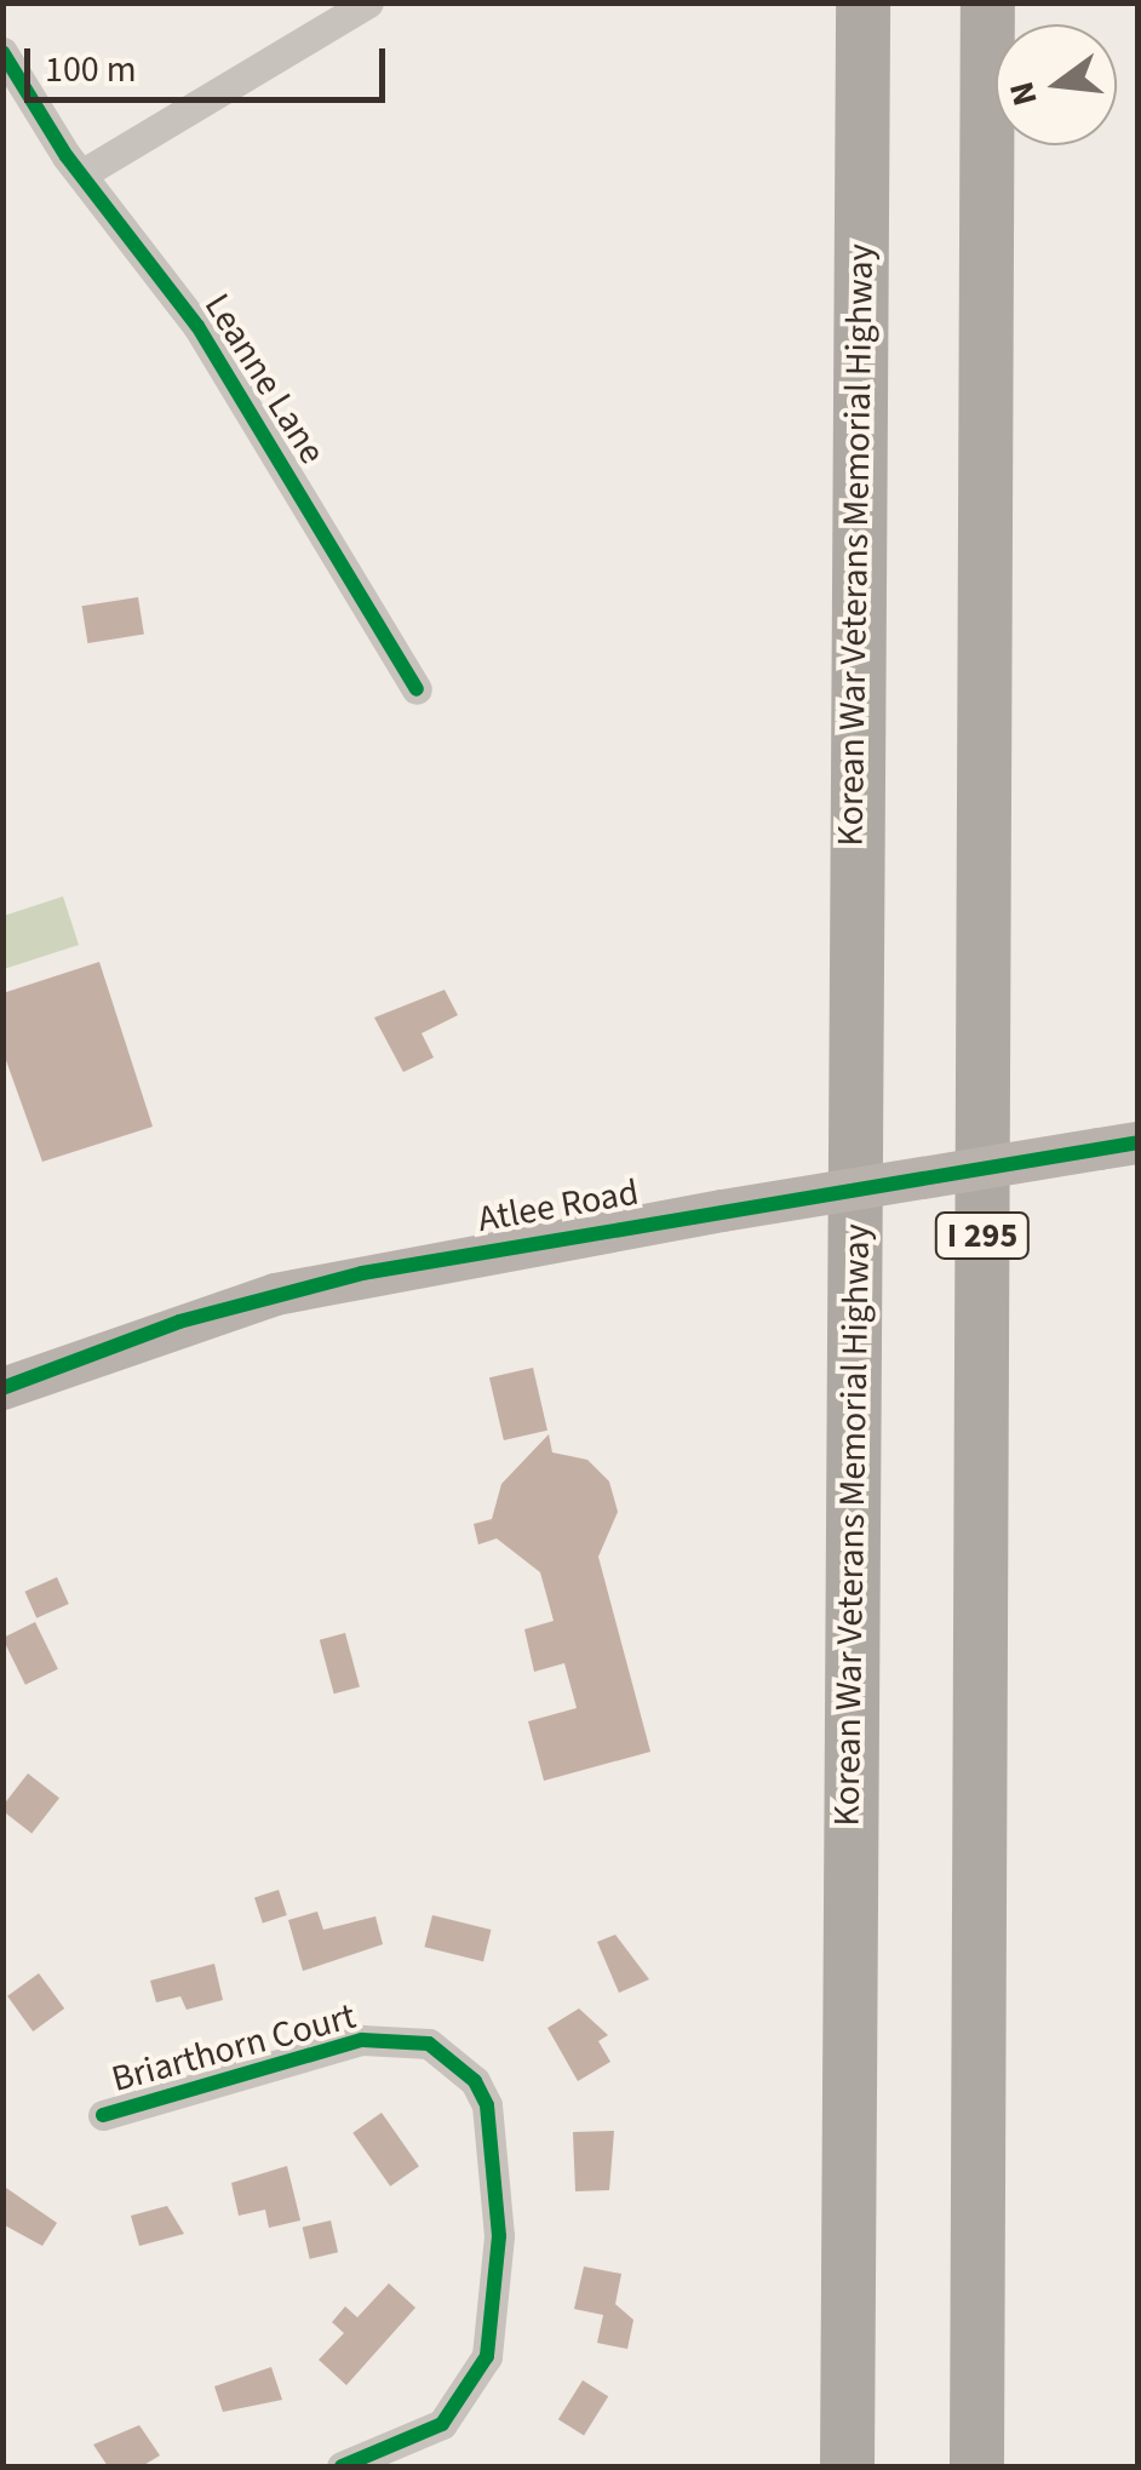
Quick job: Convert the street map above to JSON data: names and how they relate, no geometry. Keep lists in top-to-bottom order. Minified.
{"streets":{"highway":["Korean War Veterans Memorial Highway","I 295"],"main road":["Atlee Road"],"street":["Leanne Lane","Briarthorn Court"]},"scale_bar":"100 m","north":"left"}
